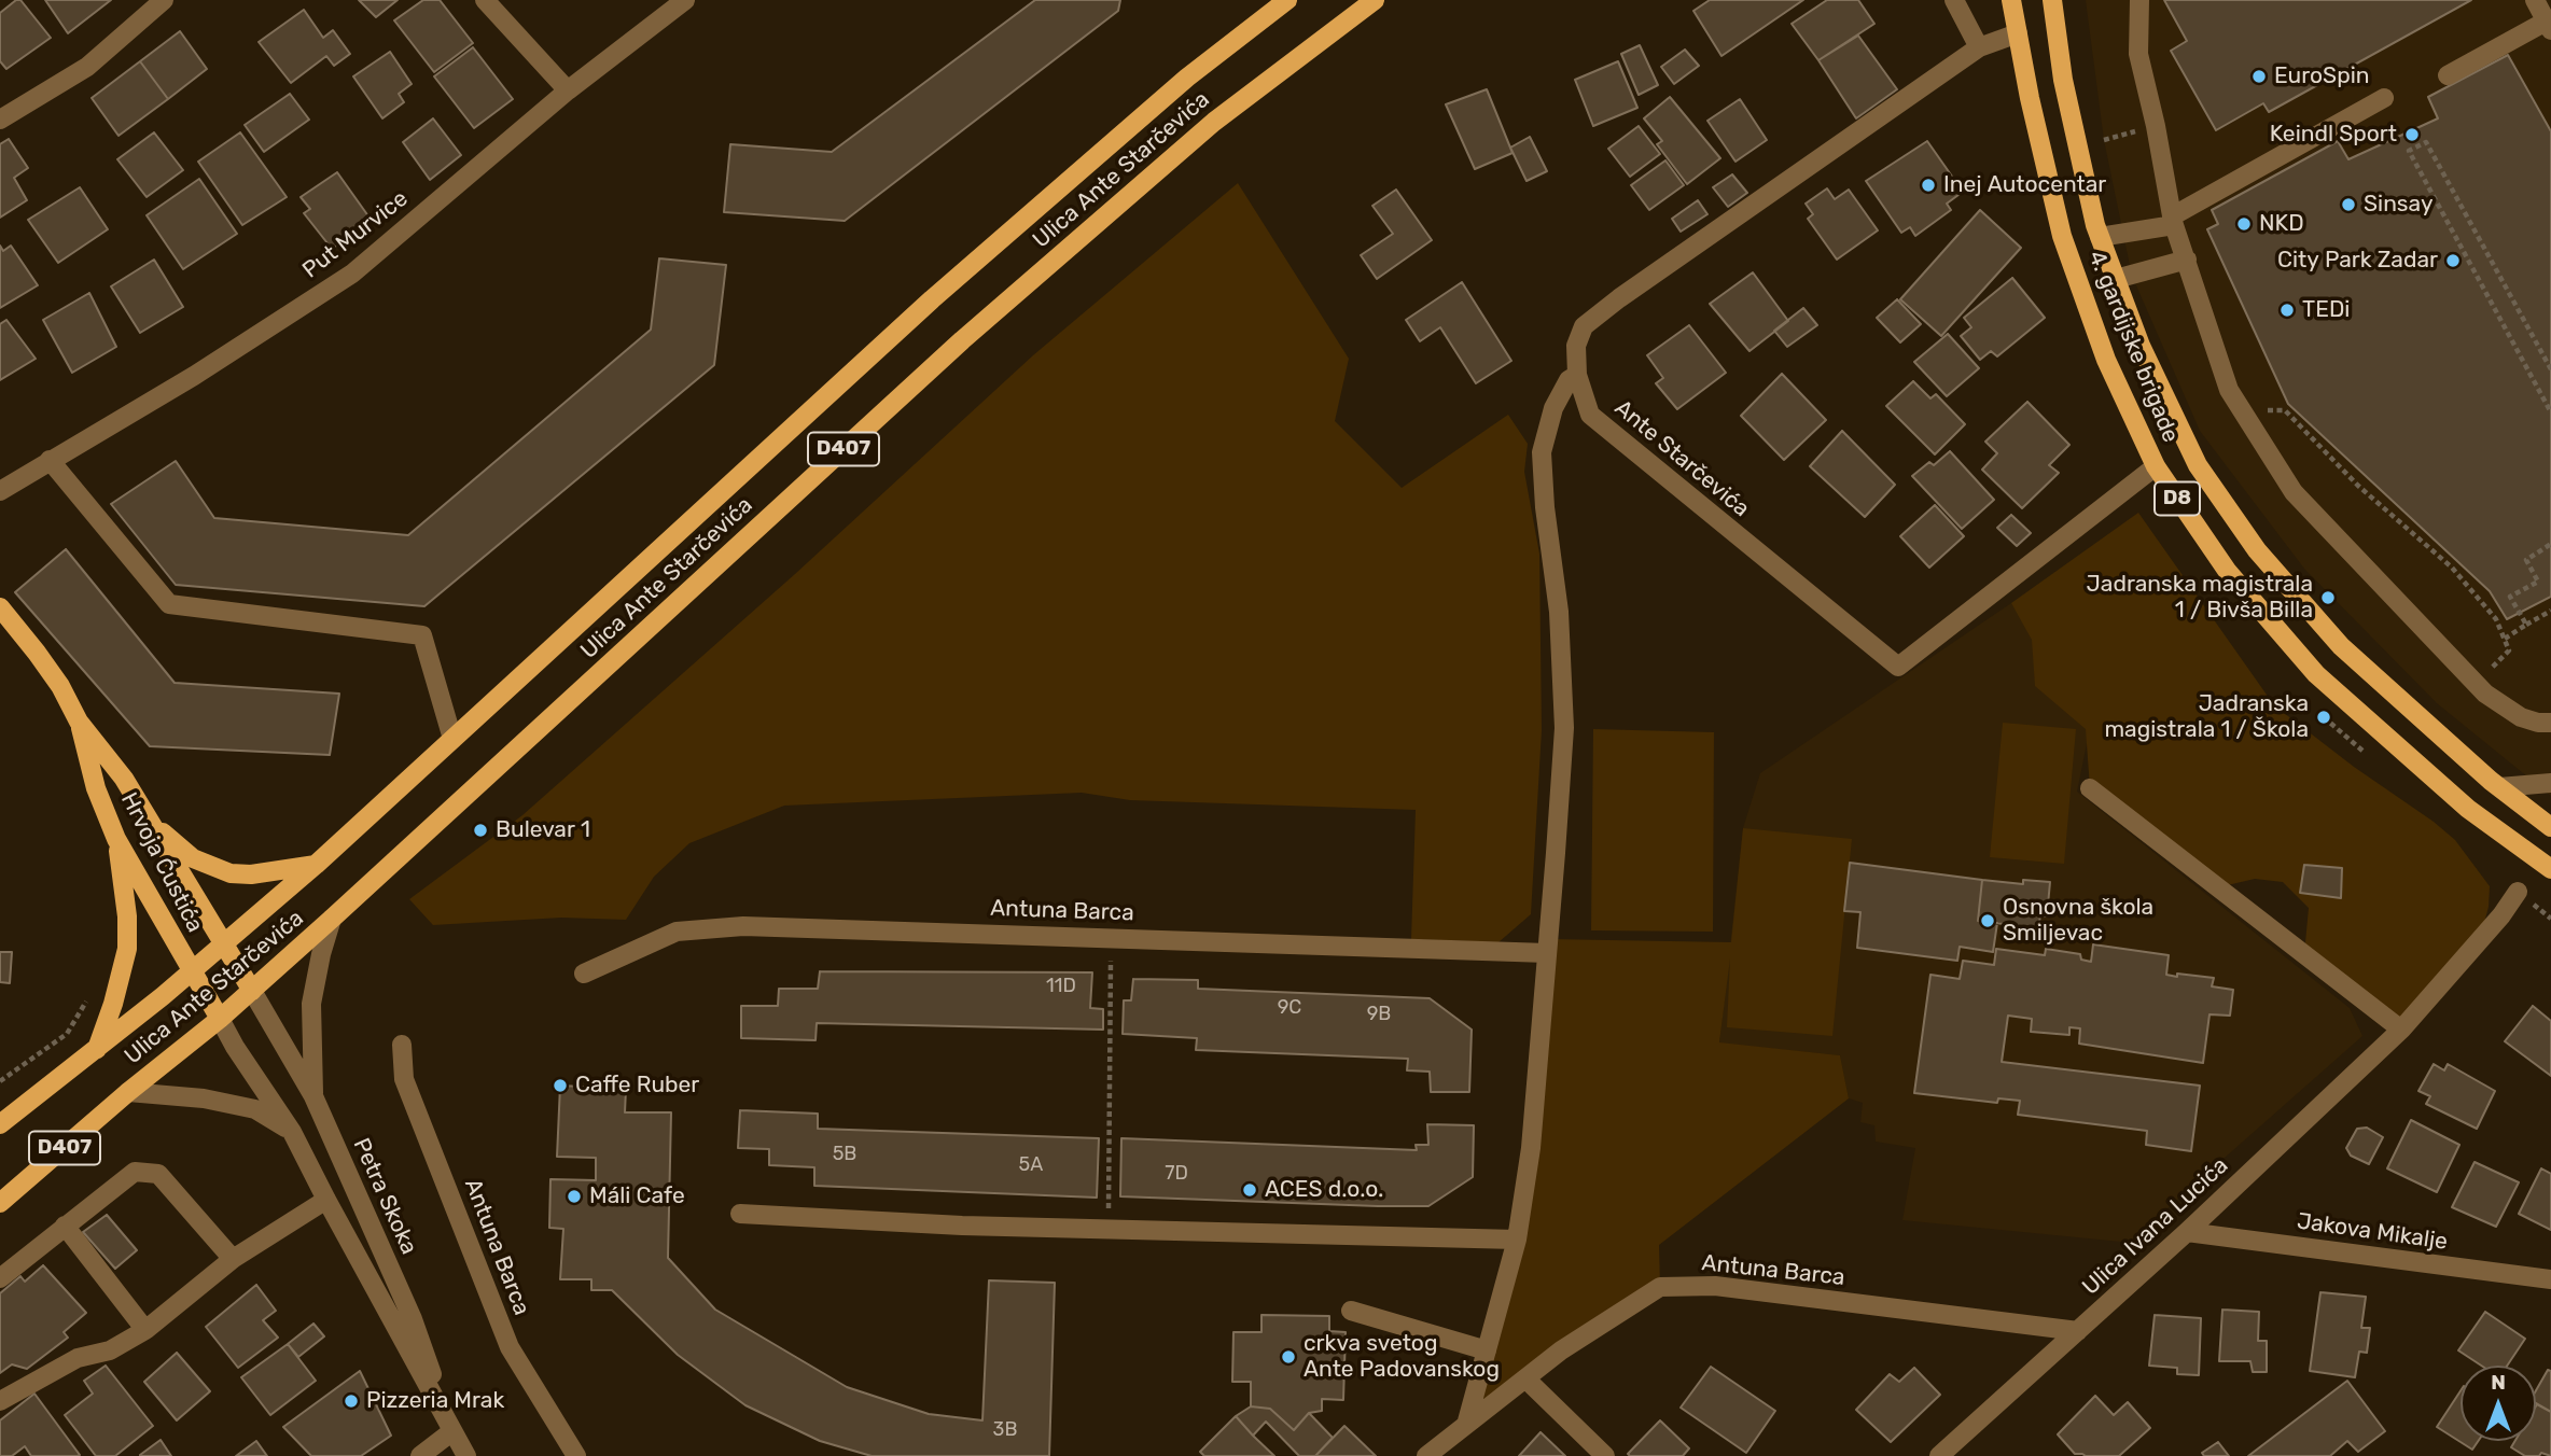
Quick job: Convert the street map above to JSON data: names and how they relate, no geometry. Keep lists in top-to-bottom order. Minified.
{"streets":{"main road":["Ulica Ante Starčevića","4. gardijske brigade","D407","D8","Hrvoja Ćustića"],"street":["Put Murvice","Ante Starčevića","Antuna Barca","Petra Skoka","Ulica Ivana Lucića","Jakova Mikalje"]},"crossings":[["Ulica Ante Starčevića","Hrvoja Ćustića"],["Ulica Ante Starčevića","Petra Skoka"],["4. gardijske brigade","Ante Starčevića"],["Hrvoja Ćustića","Petra Skoka"],["Antuna Barca","Ulica Ivana Lucića"],["Ulica Ivana Lucića","Jakova Mikalje"]],"places":["EuroSpin","Keindl Sport","Inej Autocentar","Sinsay","NKD","City Park Zadar","TEDi","Jadranska magistrala 1 / Bivša Billa","Jadranska magistrala 1 / Škola","Bulevar 1","Osnovna škola Smiljevac","Caffe Ruber","ACES d.o.o.","Máli Cafe","crkva svetog Ante Padovanskog","Pizzeria Mrak"],"house_numbers":["11D","9C","9B","5B","5A","7D","3B"],"north":"top"}
